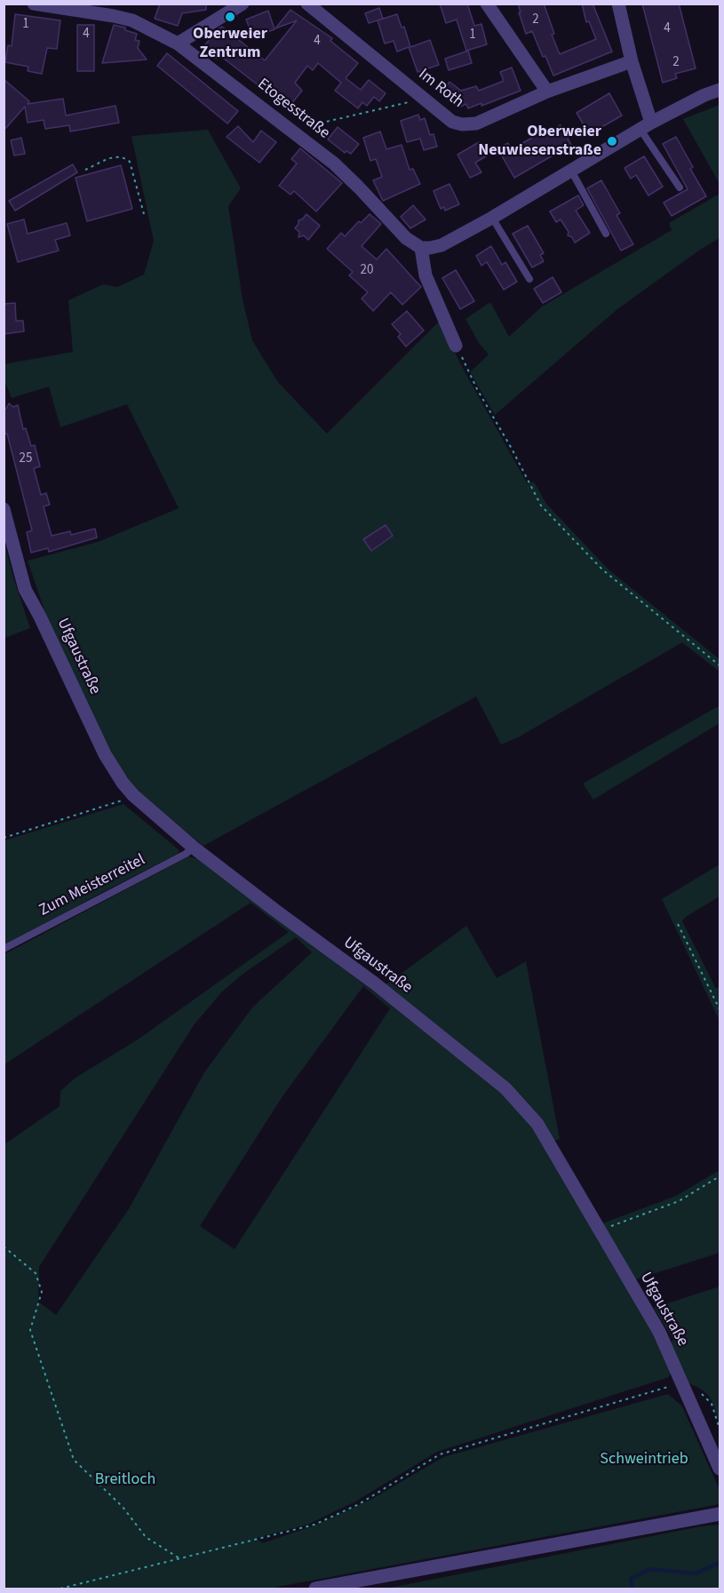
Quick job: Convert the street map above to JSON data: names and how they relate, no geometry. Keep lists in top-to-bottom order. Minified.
{"streets":{"street":["Im Roth","Etogesstraße","Ufgaustraße"],"lane":["Zum Meisterreitel"]},"crossings":[["Ufgaustraße","Zum Meisterreitel"]],"parks":["Schweintrieb","Breitloch"],"places":["Oberweier Zentrum","Oberweier Neuwiesenstraße"],"house_numbers":["2","1","4","4","1","4","2","20","25"]}
